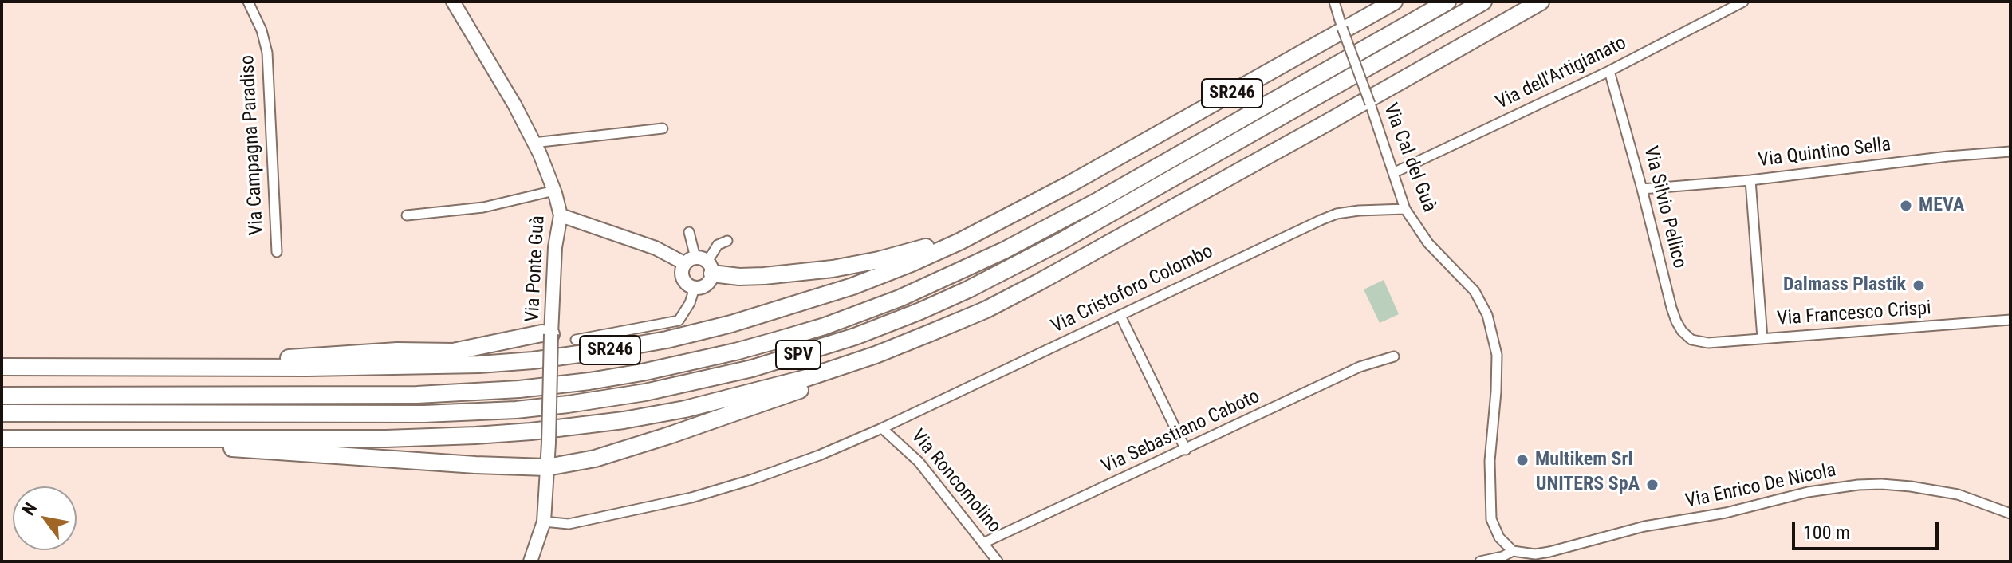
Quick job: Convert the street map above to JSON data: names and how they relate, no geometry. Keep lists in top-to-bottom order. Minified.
{"streets":{"highway":["SR246","SPV"],"street":["Via dell'Artigianato","Via Campagna Paradiso","Via Quintino Sella","Via Cal del Guà","Via Silvio Pellico","Via Ponte Guà","Via Cristoforo Colombo","Via Francesco Crispi","Via Sebastiano Caboto","Via Roncomolino","Via Enrico De Nicola"]},"crossings":[["Via dell'Artigianato","Via Cal del Guà"],["Via dell'Artigianato","Via Silvio Pellico"],["Via Quintino Sella","Via Silvio Pellico"],["Via Cal del Guà","Via Cristoforo Colombo"],["Via Cal del Guà","Via Enrico De Nicola"],["Via Silvio Pellico","Via Francesco Crispi"],["Via Ponte Guà","Via Cristoforo Colombo"],["Via Cristoforo Colombo","Via Roncomolino"],["Via Sebastiano Caboto","Via Roncomolino"]],"places":["MEVA","Dalmass Plastik","Multikem Srl","UNITERS SpA"],"scale_bar":"100 m","north":"top left"}
